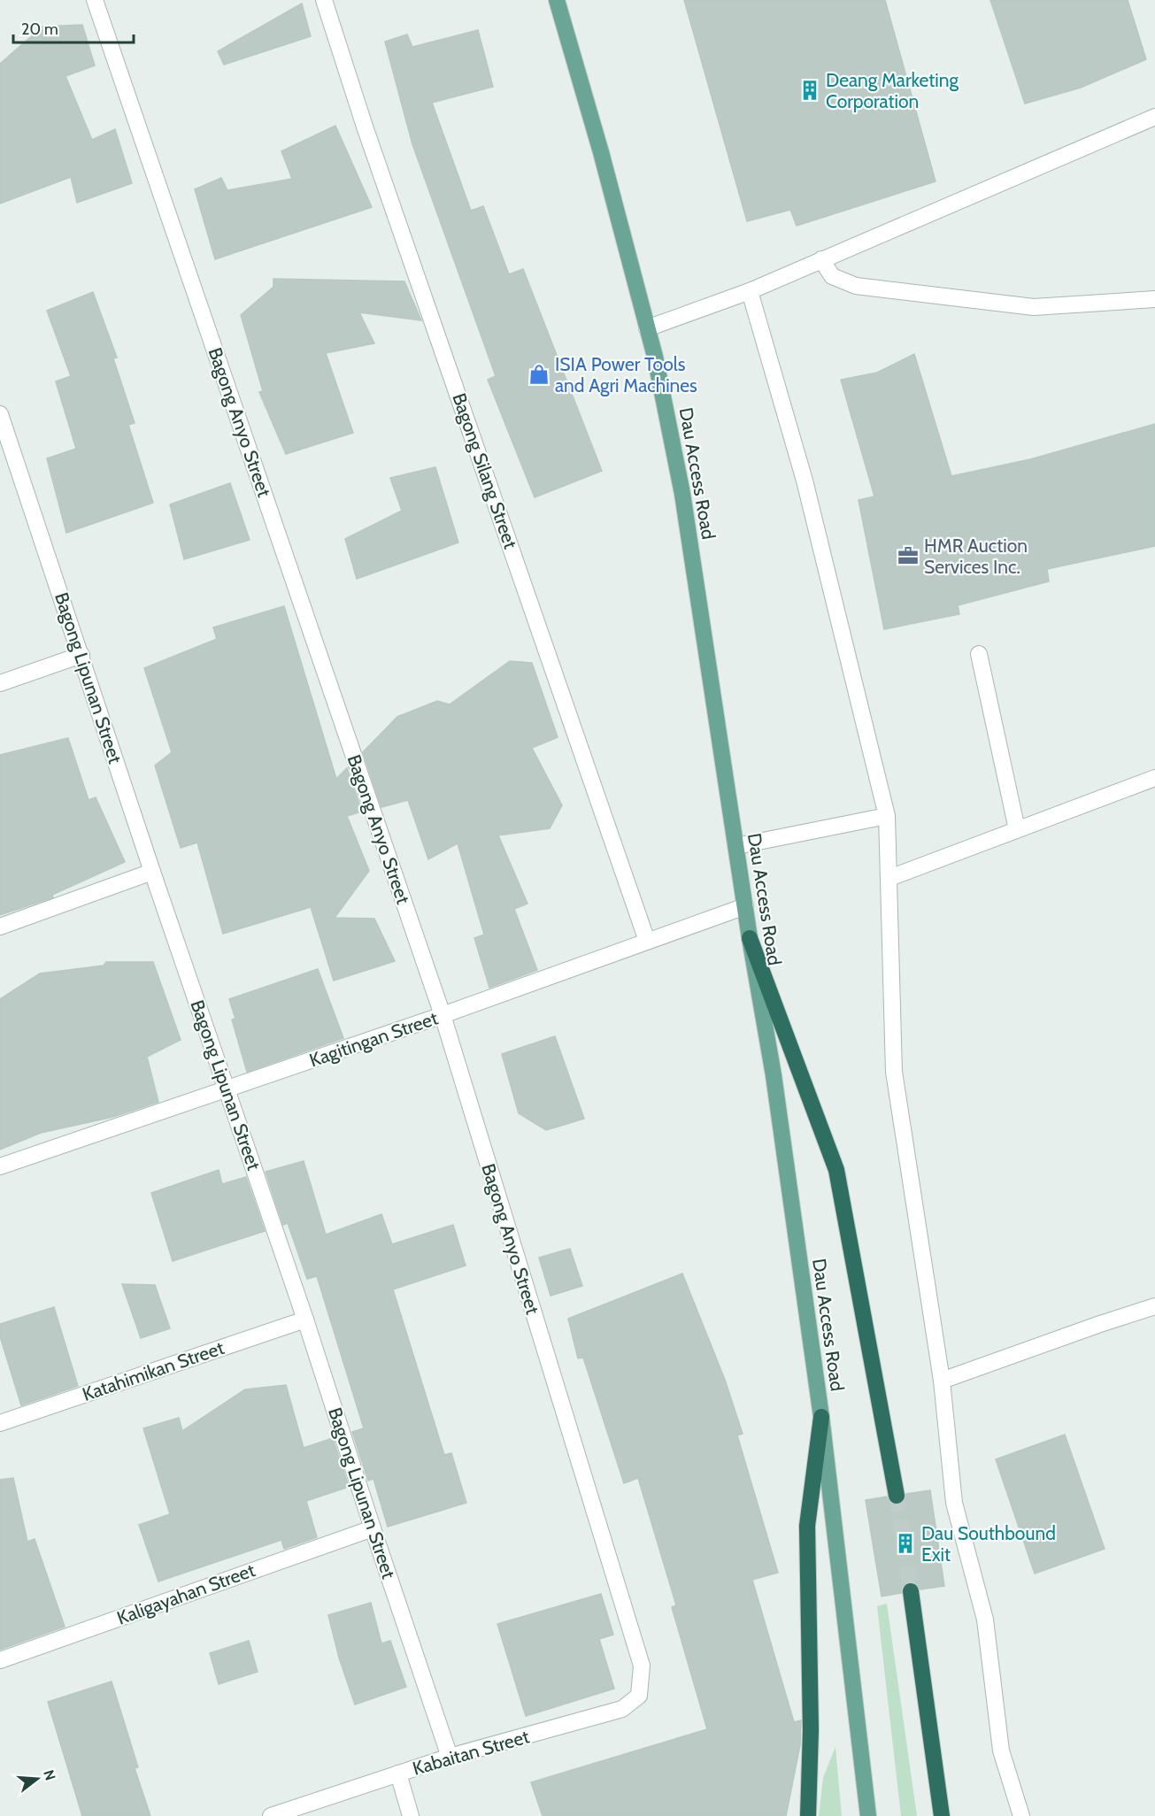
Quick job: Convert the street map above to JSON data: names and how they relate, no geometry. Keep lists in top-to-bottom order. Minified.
{"streets":{"main road":["Dau Access Road"],"street":["Bagong Anyo Street","Bagong Silang Street","Bagong Lipunan Street","Kagitingan Street","Katahimikan Street","Kaligayahan Street","Kabaitan Street"]},"crossings":[["Bagong Anyo Street","Kagitingan Street"],["Bagong Anyo Street","Kabaitan Street"],["Bagong Silang Street","Kagitingan Street"],["Dau Access Road","Kagitingan Street"],["Bagong Lipunan Street","Kagitingan Street"],["Bagong Lipunan Street","Katahimikan Street"],["Bagong Lipunan Street","Kaligayahan Street"],["Bagong Lipunan Street","Kabaitan Street"]],"places":{"building":["Deang Marketing Corporation","Dau Southbound Exit"],"shop":["ISIA Power Tools and Agri Machines"],"office":["HMR Auction Services Inc."]},"scale_bar":"20 m","north":"right"}
